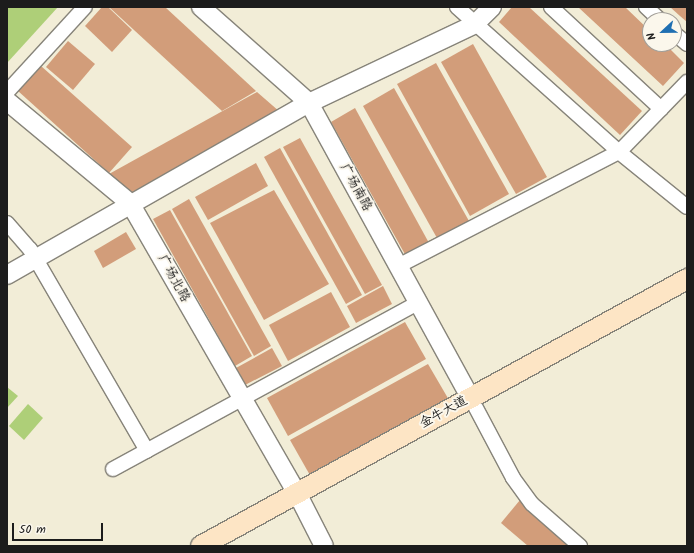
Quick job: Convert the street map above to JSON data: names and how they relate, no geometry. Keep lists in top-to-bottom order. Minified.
{"streets":{"main road":["金牛大道"],"street":["广场南路","广场北路"]},"crossings":[["广场南路","金牛大道"],["广场北路","金牛大道"]],"scale_bar":"50 m","north":"left"}
